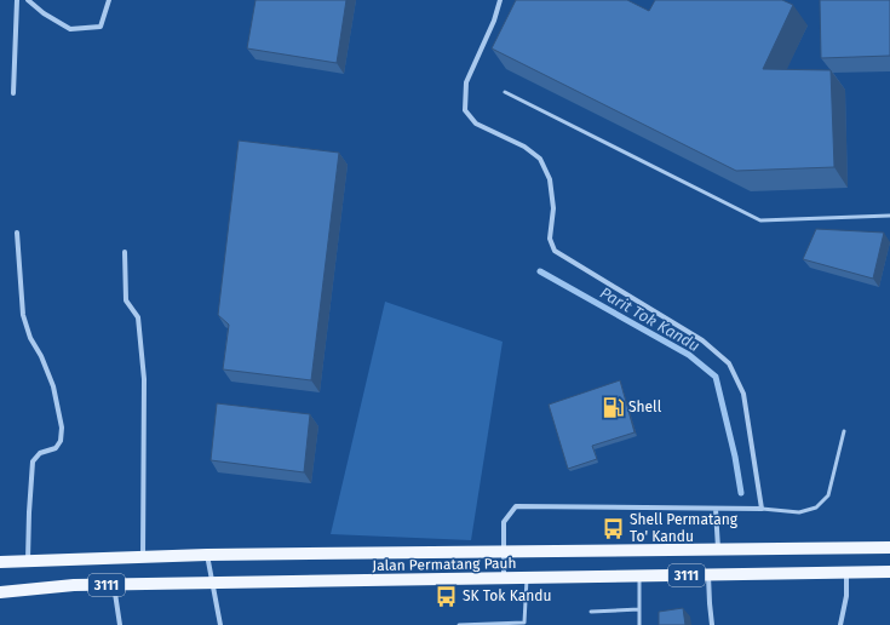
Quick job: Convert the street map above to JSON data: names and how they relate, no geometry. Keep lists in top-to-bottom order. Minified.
{"streets":{"main road":["Jalan Permatang Pauh","3111"]},"water":["Parit Tok Kandu"],"places":{"fuel station":["Shell"],"bus stop":["Shell Permatang To' Kandu","SK Tok Kandu"]}}
